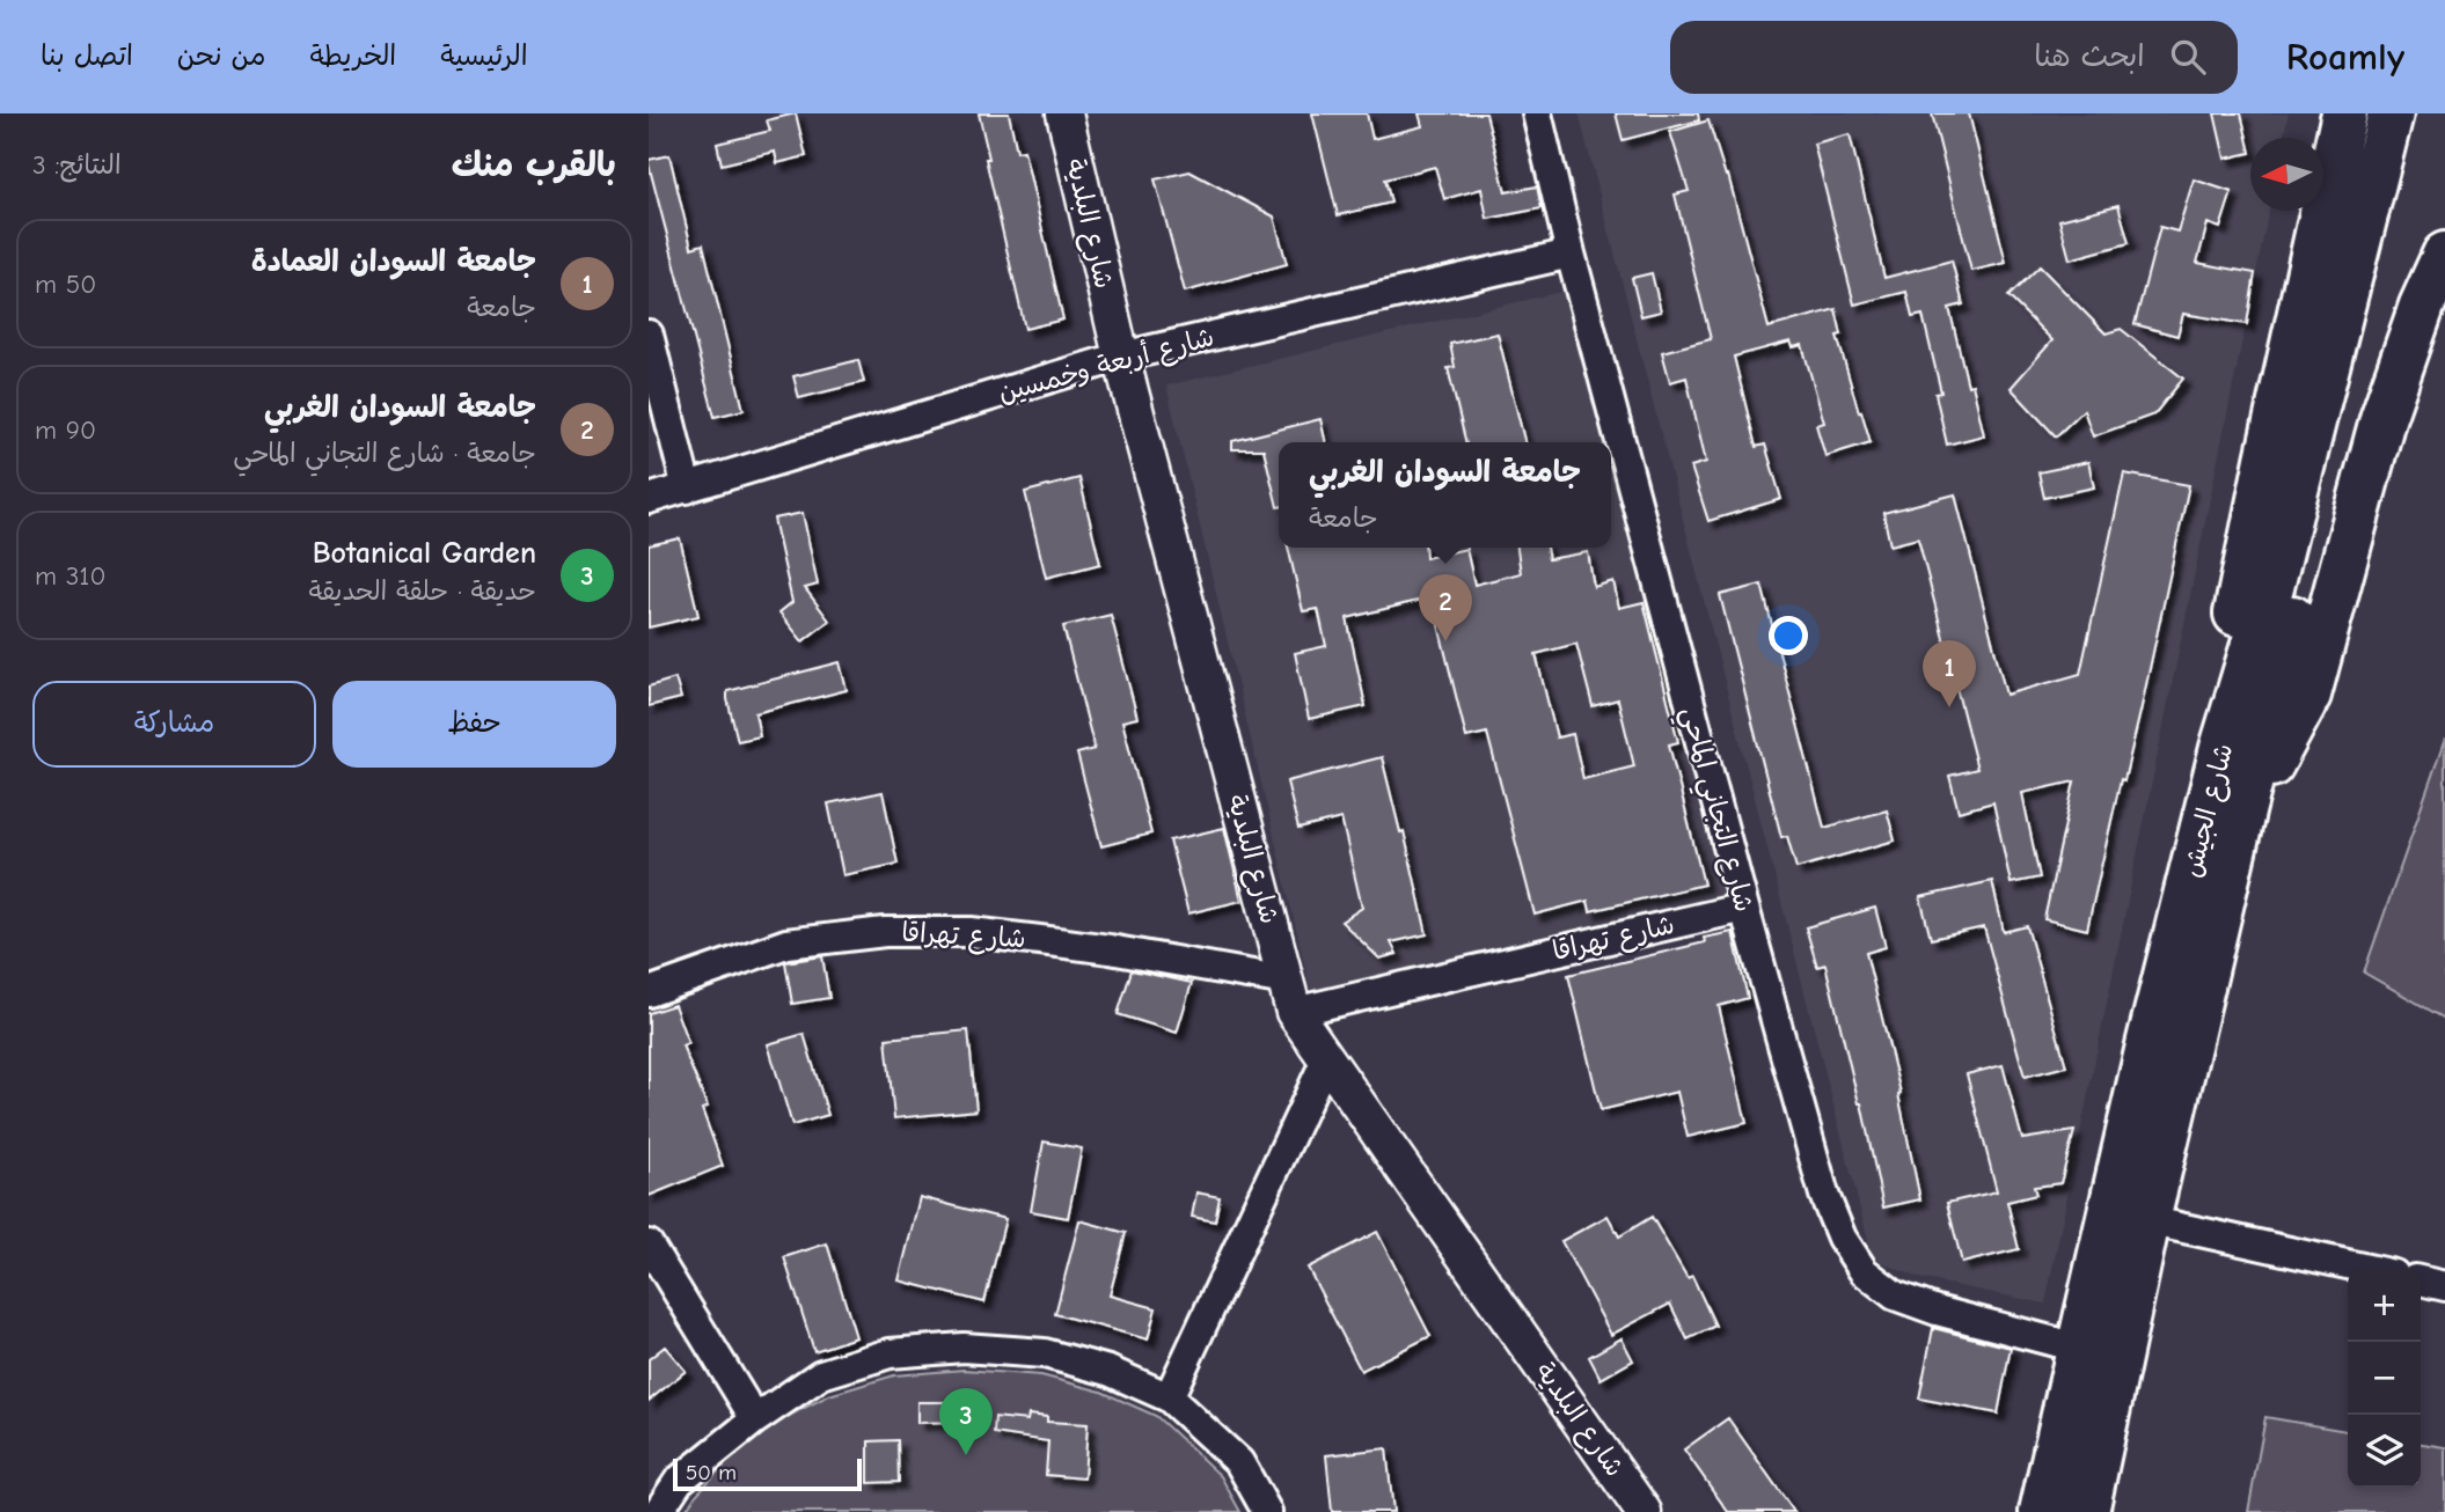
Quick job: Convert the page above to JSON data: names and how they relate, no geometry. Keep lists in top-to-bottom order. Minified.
{"streets":{"highway":["شارع الجيش"],"street":["شارع البلدية","شارع أربعة وخمسين","شارع التجاني الماحي","شارع تهراقا"]},"crossings":[["شارع البلدية","شارع أربعة وخمسين"],["شارع البلدية","شارع تهراقا"],["شارع أربعة وخمسين","شارع التجاني الماحي"],["شارع التجاني الماحي","شارع الجيش"],["شارع التجاني الماحي","شارع تهراقا"]],"scale_bar":"50 m","north":"left","page":{"header":"Roamly","search":"ابحث هنا","nav":["الرئيسية","الخريطة","من نحن","اتصل بنا"],"heading":["بالقرب منك","النتائج: 3"],"list":[{"mark":"1","name":"جامعة السودان العمادة","note":"جامعة","value":"50 m"},{"mark":"2","name":"جامعة السودان الغربي","note":"جامعة · شارع التجاني الماحي","value":"90 m"},{"mark":"3","name":"Botanical Garden","note":"حديقة · حلقة الحديقة","value":"310 m"}],"popup":["جامعة السودان الغربي","جامعة"],"pins":["2","1","3"],"buttons":["حفظ","مشاركة"],"map_buttons":["+","−"],"scale":"50 m"}}
